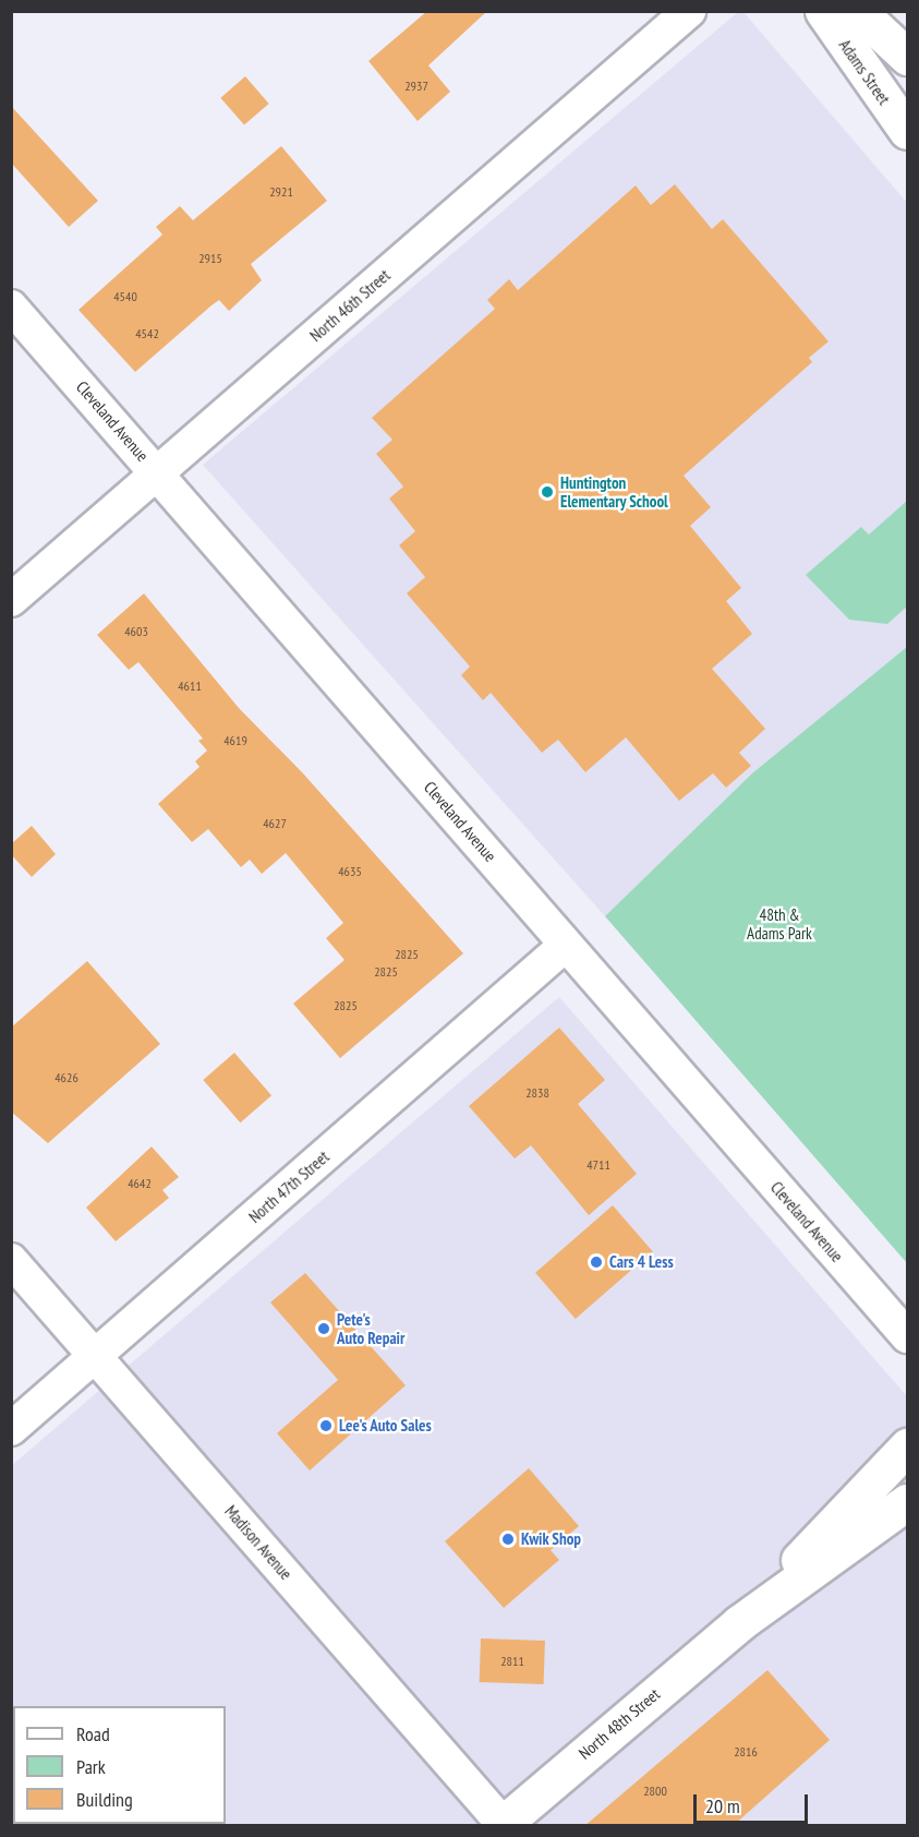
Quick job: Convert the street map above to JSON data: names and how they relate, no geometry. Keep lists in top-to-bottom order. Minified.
{"streets":{"main road":["Adams Street","North 48th Street"],"street":["North 46th Street","Cleveland Avenue","North 47th Street","Madison Avenue"]},"crossings":[["North 46th Street","Cleveland Avenue"],["Cleveland Avenue","North 47th Street"],["North 47th Street","Madison Avenue"],["Madison Avenue","North 48th Street"]],"parks":["48th & Adams Park"],"places":["Huntington Elementary School","Cars 4 Less","Pete's Auto Repair","Lee's Auto Sales","Kwik Shop"],"house_numbers":["2937","2921","2915","4540","4542","4603","4611","4619","4627","4635","2825","2825","2825","4626","2838","4711","4642","2811","2816","2800"],"legend":["Road","Park","Building"],"scale_bar":"20 m"}
